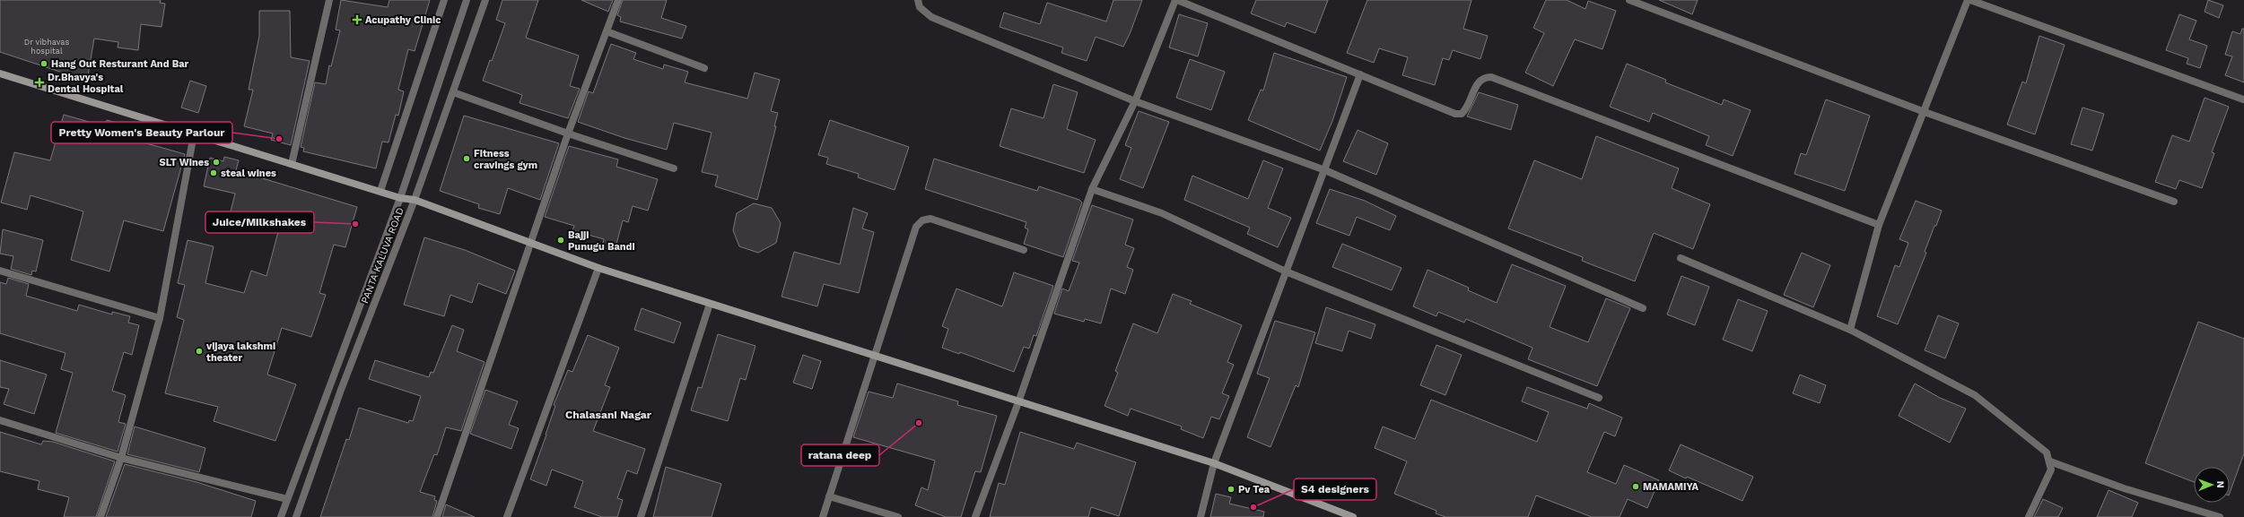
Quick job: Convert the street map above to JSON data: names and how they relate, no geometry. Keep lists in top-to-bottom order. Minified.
{"streets":{"street":["PANTA KALUVA ROAD"]},"districts":["Chalasani Nagar"],"places":{"health":["Acupathy Clinic","Dr.Bhavya's Dental Hospital"],"other":["Hang Out Resturant And Bar","Pretty Women's Beauty Parlour","Fitness cravings gym","SLT Wines","steal wines","Juice/Milkshakes","Bajji Punugu Bandi","vijaya lakshmi theater","ratana deep","MAMAMIYA","Pv Tea","S4 designers"]},"house_numbers":["Dr vibhavas hospital"],"north":"right"}
